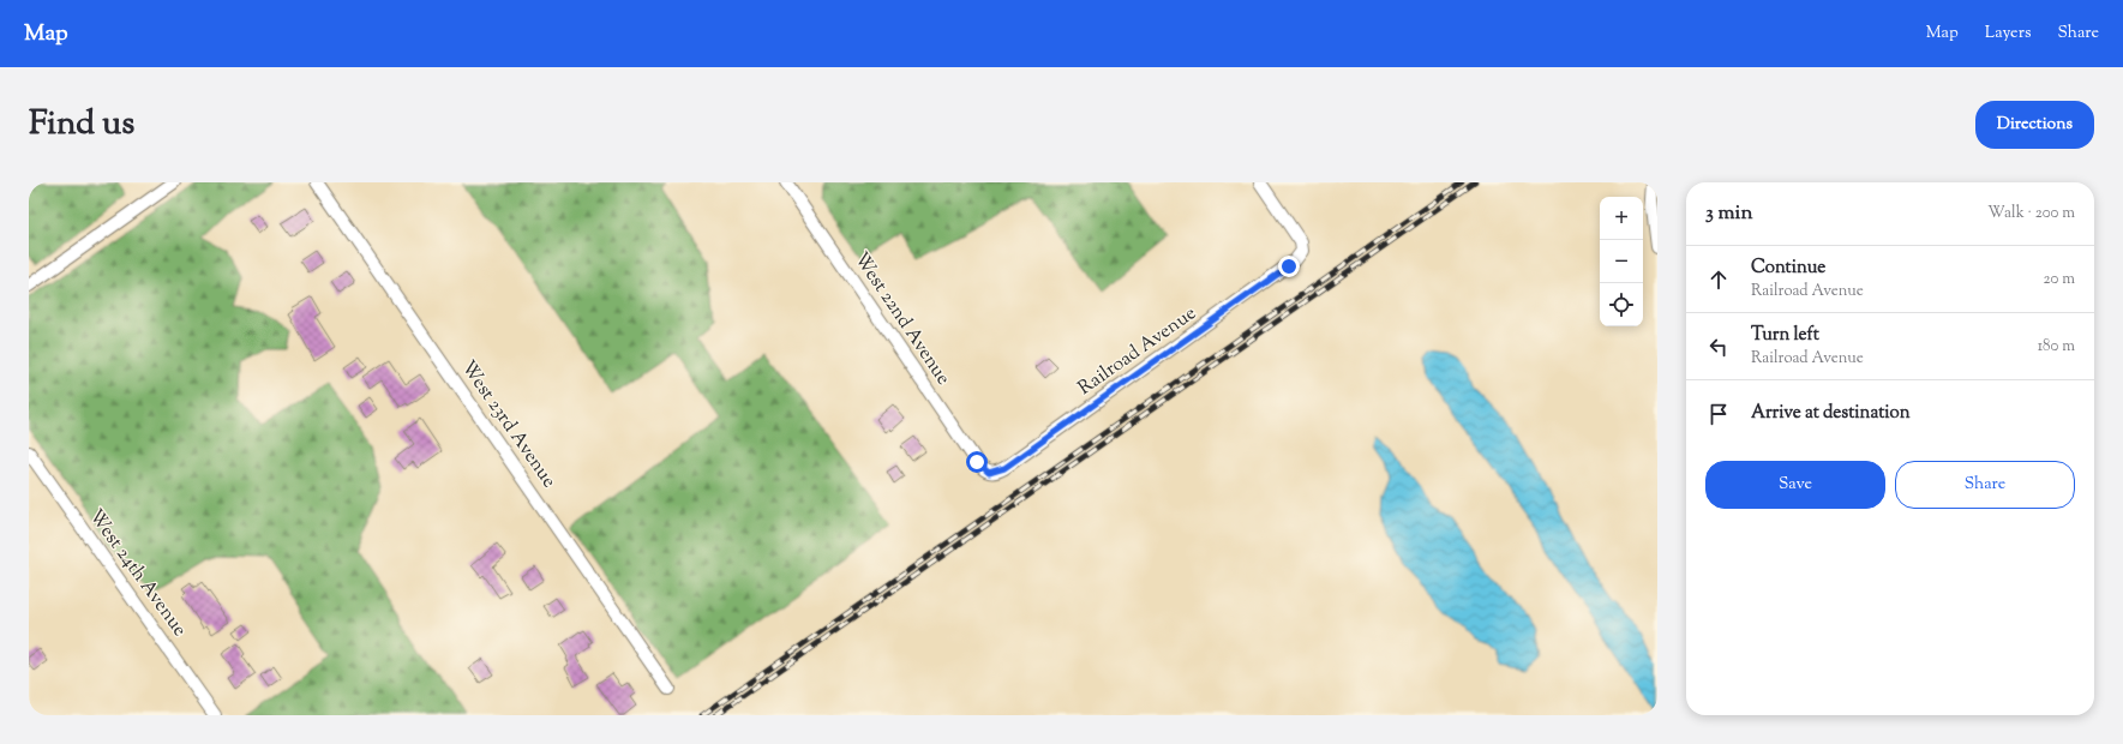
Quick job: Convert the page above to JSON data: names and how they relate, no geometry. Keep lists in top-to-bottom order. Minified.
{"streets":{"street":["West 22nd Avenue","Railroad Avenue","West 23rd Avenue","West 24th Avenue"]},"crossings":[["West 22nd Avenue","Railroad Avenue"]],"page":{"header":"Map","nav":["Map","Layers","Share"],"title":"Find us","buttons":["Directions",["Save","Share"]],"heading":["3 min","Walk · 200 m"],"map_buttons":["+","−"],"list":[["Continue","Railroad Avenue","20 m"],["Turn left","Railroad Avenue","180 m"],"Arrive at destination"]}}
